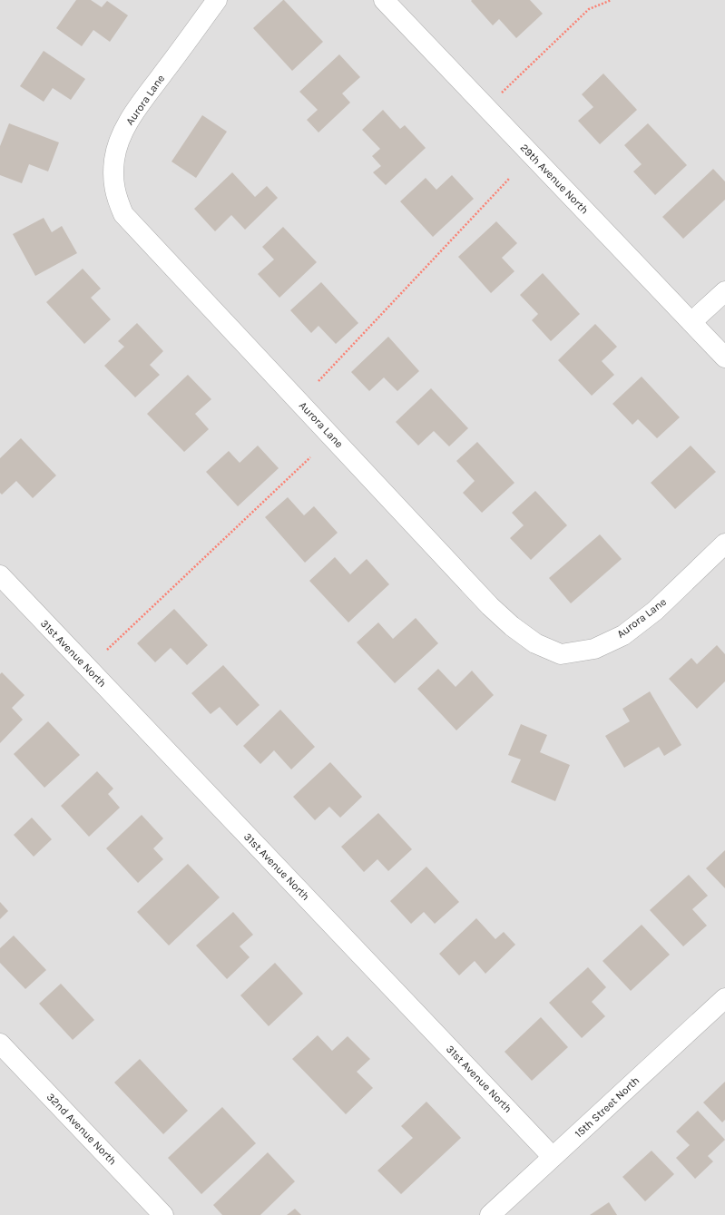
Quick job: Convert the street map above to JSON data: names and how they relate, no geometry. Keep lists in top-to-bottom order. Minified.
{"streets":{"street":["Aurora Lane","29th Avenue North","31st Avenue North","15th Street North","32nd Avenue North"]},"crossings":[["31st Avenue North","15th Street North"]]}
